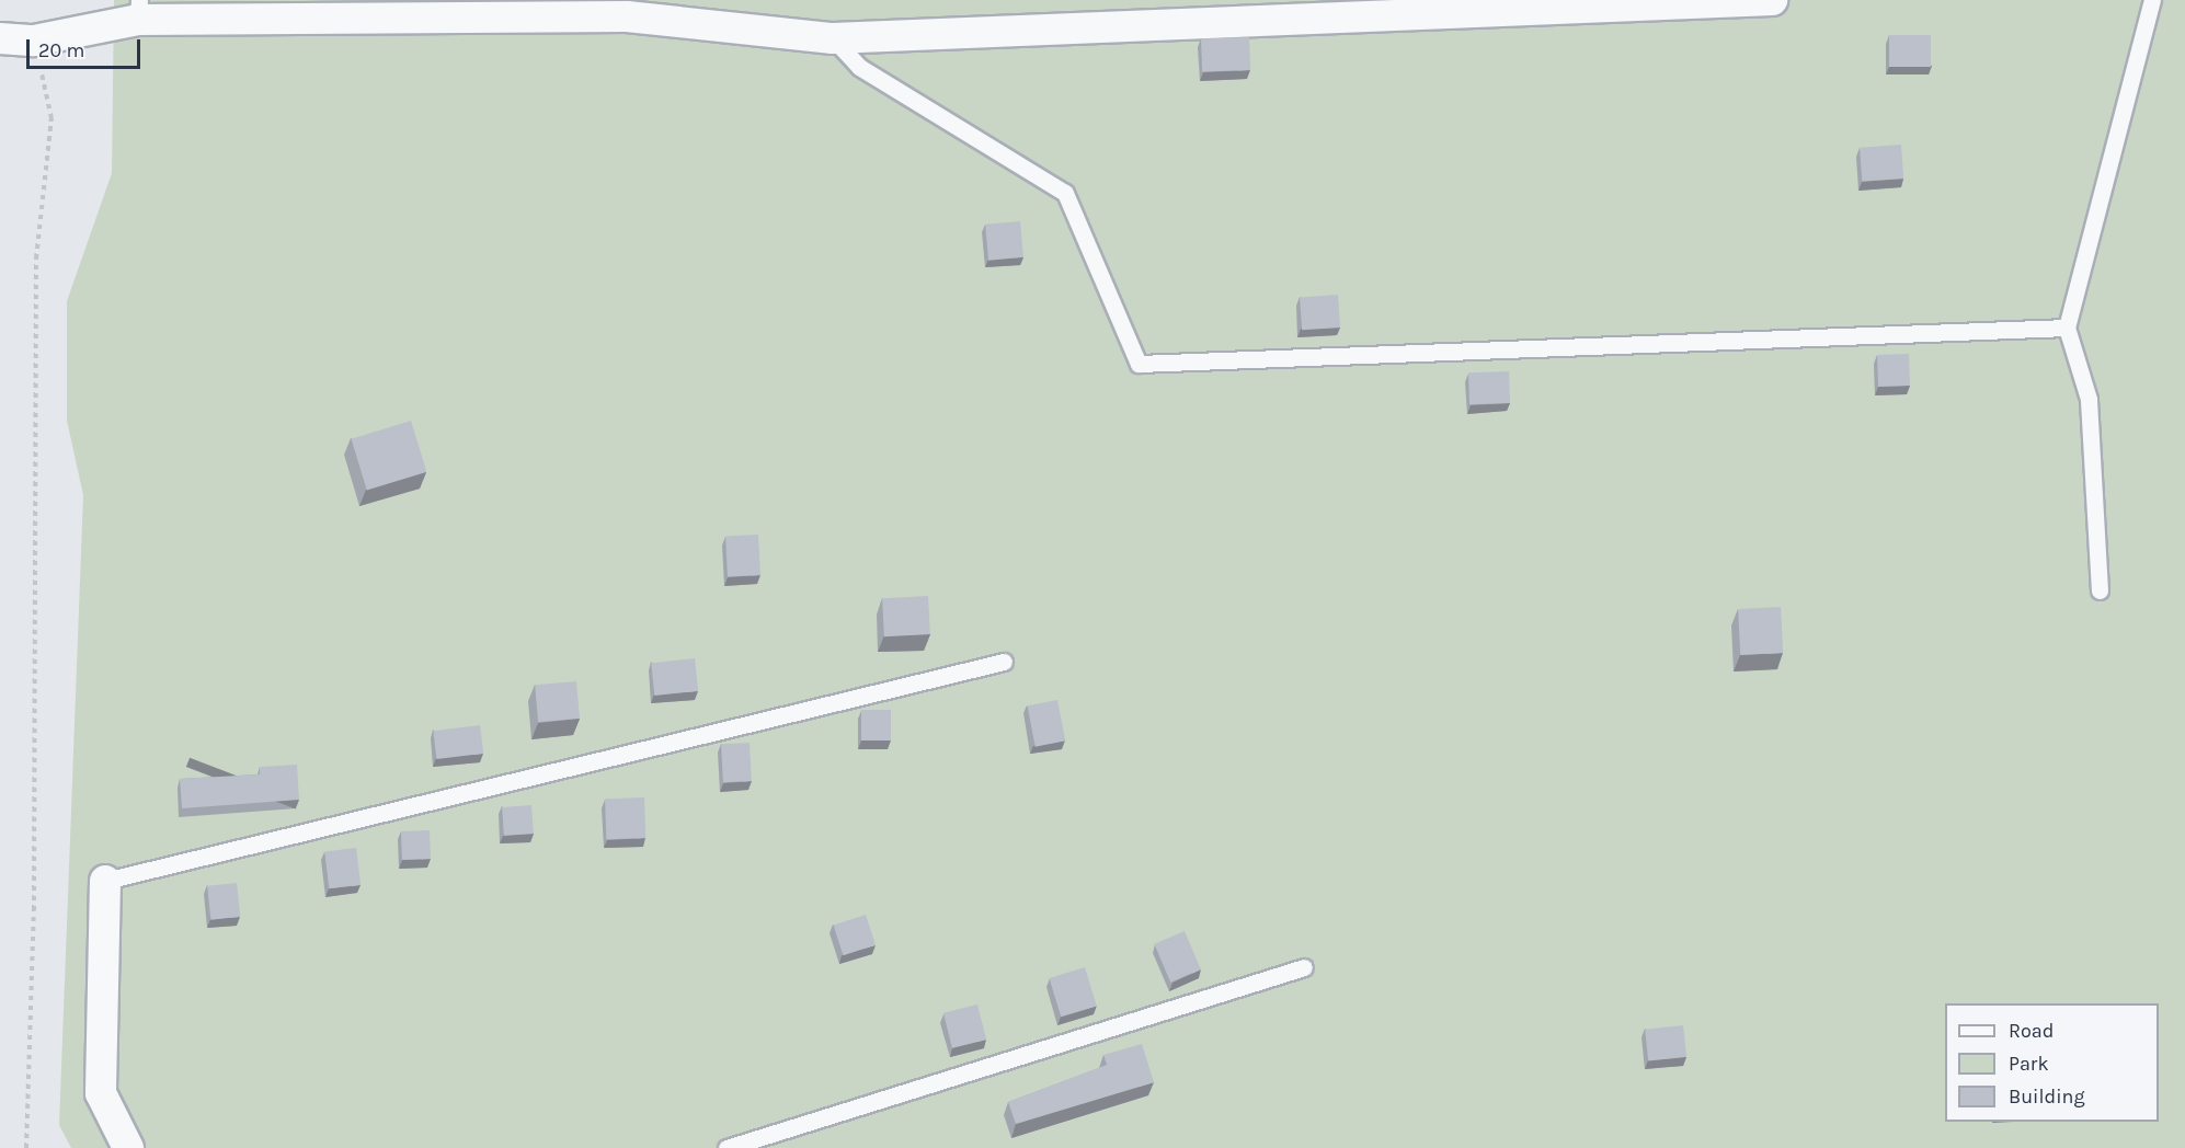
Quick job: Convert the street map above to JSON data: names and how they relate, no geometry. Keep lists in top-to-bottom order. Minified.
{"legend":["Road","Park","Building"],"scale_bar":"20 m"}
